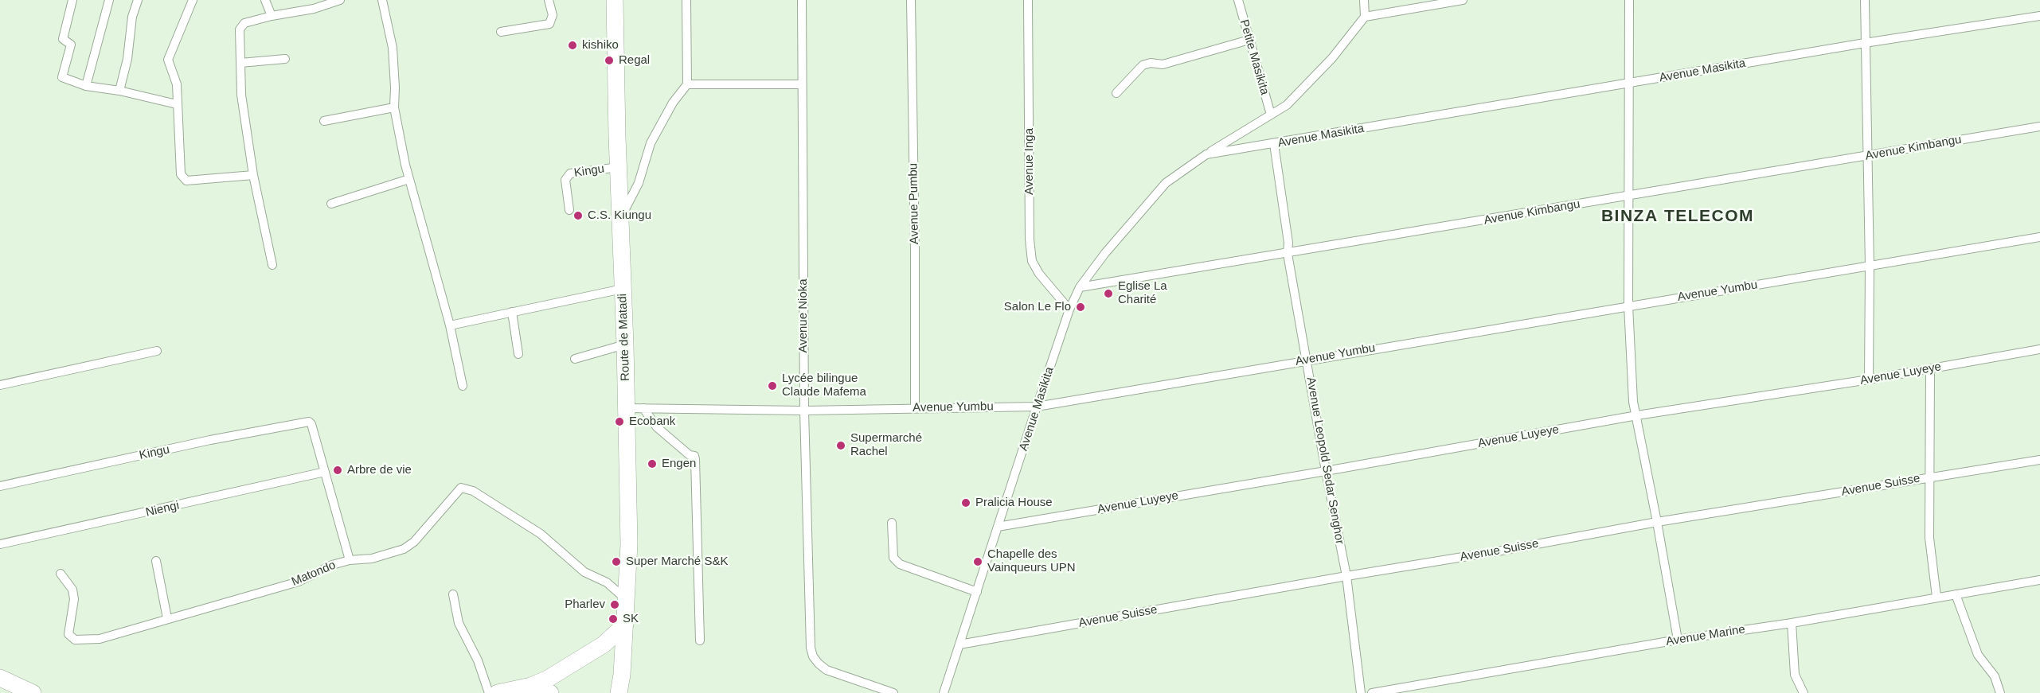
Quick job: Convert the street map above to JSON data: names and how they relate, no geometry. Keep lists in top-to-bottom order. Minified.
{"streets":{"highway":["Route de Matadi"],"street":["Petite Masikita","Avenue Masikita","Avenue Kimbangu","Avenue Inga","Kingu","Avenue Pumbu","Avenue Yumbu","Avenue Nioka","Avenue Luyeye","Avenue Leopold Sedar Senghor","Avenue Suisse","Niengi","Matondo","Avenue Marine"]},"crossings":[["Avenue Masikita","Avenue Kimbangu"],["Avenue Masikita","Avenue Inga"],["Avenue Masikita","Avenue Yumbu"],["Avenue Masikita","Avenue Luyeye"],["Avenue Masikita","Avenue Leopold Sedar Senghor"],["Avenue Masikita","Avenue Suisse"],["Avenue Kimbangu","Avenue Leopold Sedar Senghor"],["Kingu","Route de Matadi"],["Kingu","Niengi"],["Avenue Pumbu","Avenue Yumbu"],["Avenue Yumbu","Avenue Nioka"],["Avenue Yumbu","Route de Matadi"],["Avenue Yumbu","Avenue Leopold Sedar Senghor"],["Route de Matadi","Matondo"],["Avenue Luyeye","Avenue Leopold Sedar Senghor"],["Avenue Leopold Sedar Senghor","Avenue Suisse"]],"districts":["BINZA TELECOM"],"places":["kishiko","Regal","C.S. Kiungu","Eglise La Charité","Salon Le Flo","Lycée bilingue Claude Mafema","Ecobank","Supermarché Rachel","Engen","Arbre de vie","Pralicia House","Super Marché S&K","Chapelle des Vainqueurs UPN","Pharlev","SK"]}
